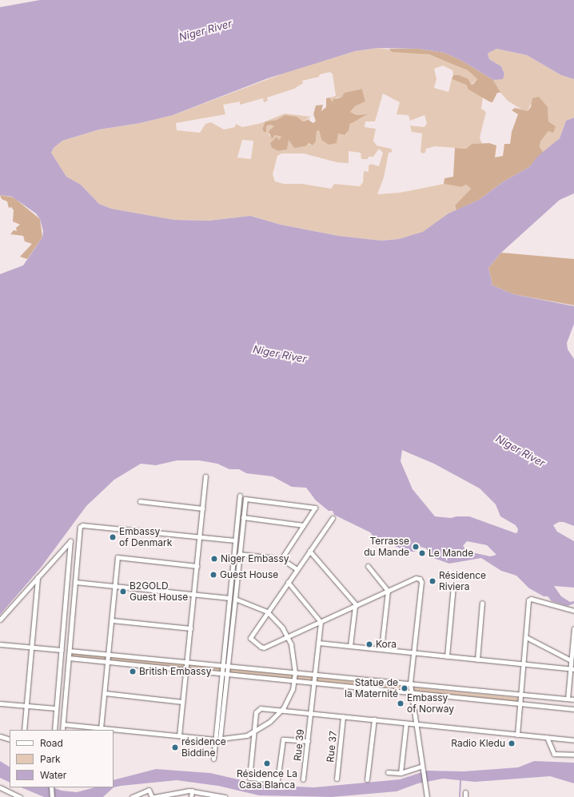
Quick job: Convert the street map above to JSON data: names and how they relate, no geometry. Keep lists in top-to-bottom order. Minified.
{"streets":{"street":["Rue 39","Rue 37"]},"water":["Niger River"],"places":["Embassy of Denmark","Terrasse du Mande","Le Mande","Niger Embassy","Guest House","Résidence Riviera","B2GOLD Guest House","Kora","British Embassy","Statue de la Maternité","Embassy of Norway","Radio Kledu","résidence Biddine","Résidence La Casa Blanca"],"legend":["Road","Park","Water"]}
